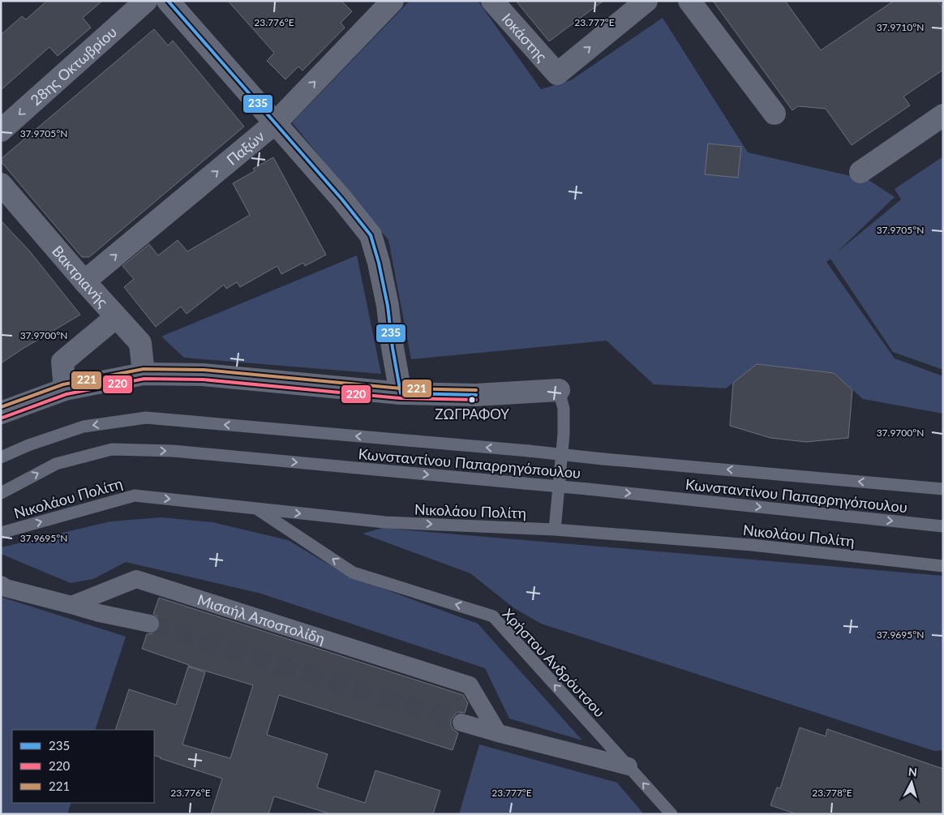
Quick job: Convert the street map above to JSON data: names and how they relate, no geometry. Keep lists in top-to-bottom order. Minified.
{"streets":{"street":["Ιοκάστης","28ης Οκτωβρίου","Παξών","Βακτριανής","Μισαήλ Αποστολίδη"],"lane":["Κωνσταντίνου Παπαρρηγόπουλου","Νικολάου Πολίτη","Χρήστου Ανδρόυτσου"]},"crossings":[["Παξών","Βακτριανής"],["Νικολάου Πολίτη","Χρήστου Ανδρόυτσου"]],"one_way":["28ης Οκτωβρίου","Παξών","Νικολάου Πολίτη","Χρήστου Ανδρόυτσου"],"places":["ΖΩΓΡΑΦΟΥ"],"lines":["transit line 235","transit line 221","transit line 220"],"legend":["235","220","221"],"north":"top","coordinates":["23.776°E","23.777°E","37.9710°N","37.9705°N","37.9700°N","37.9695°N","23.778°E"]}
